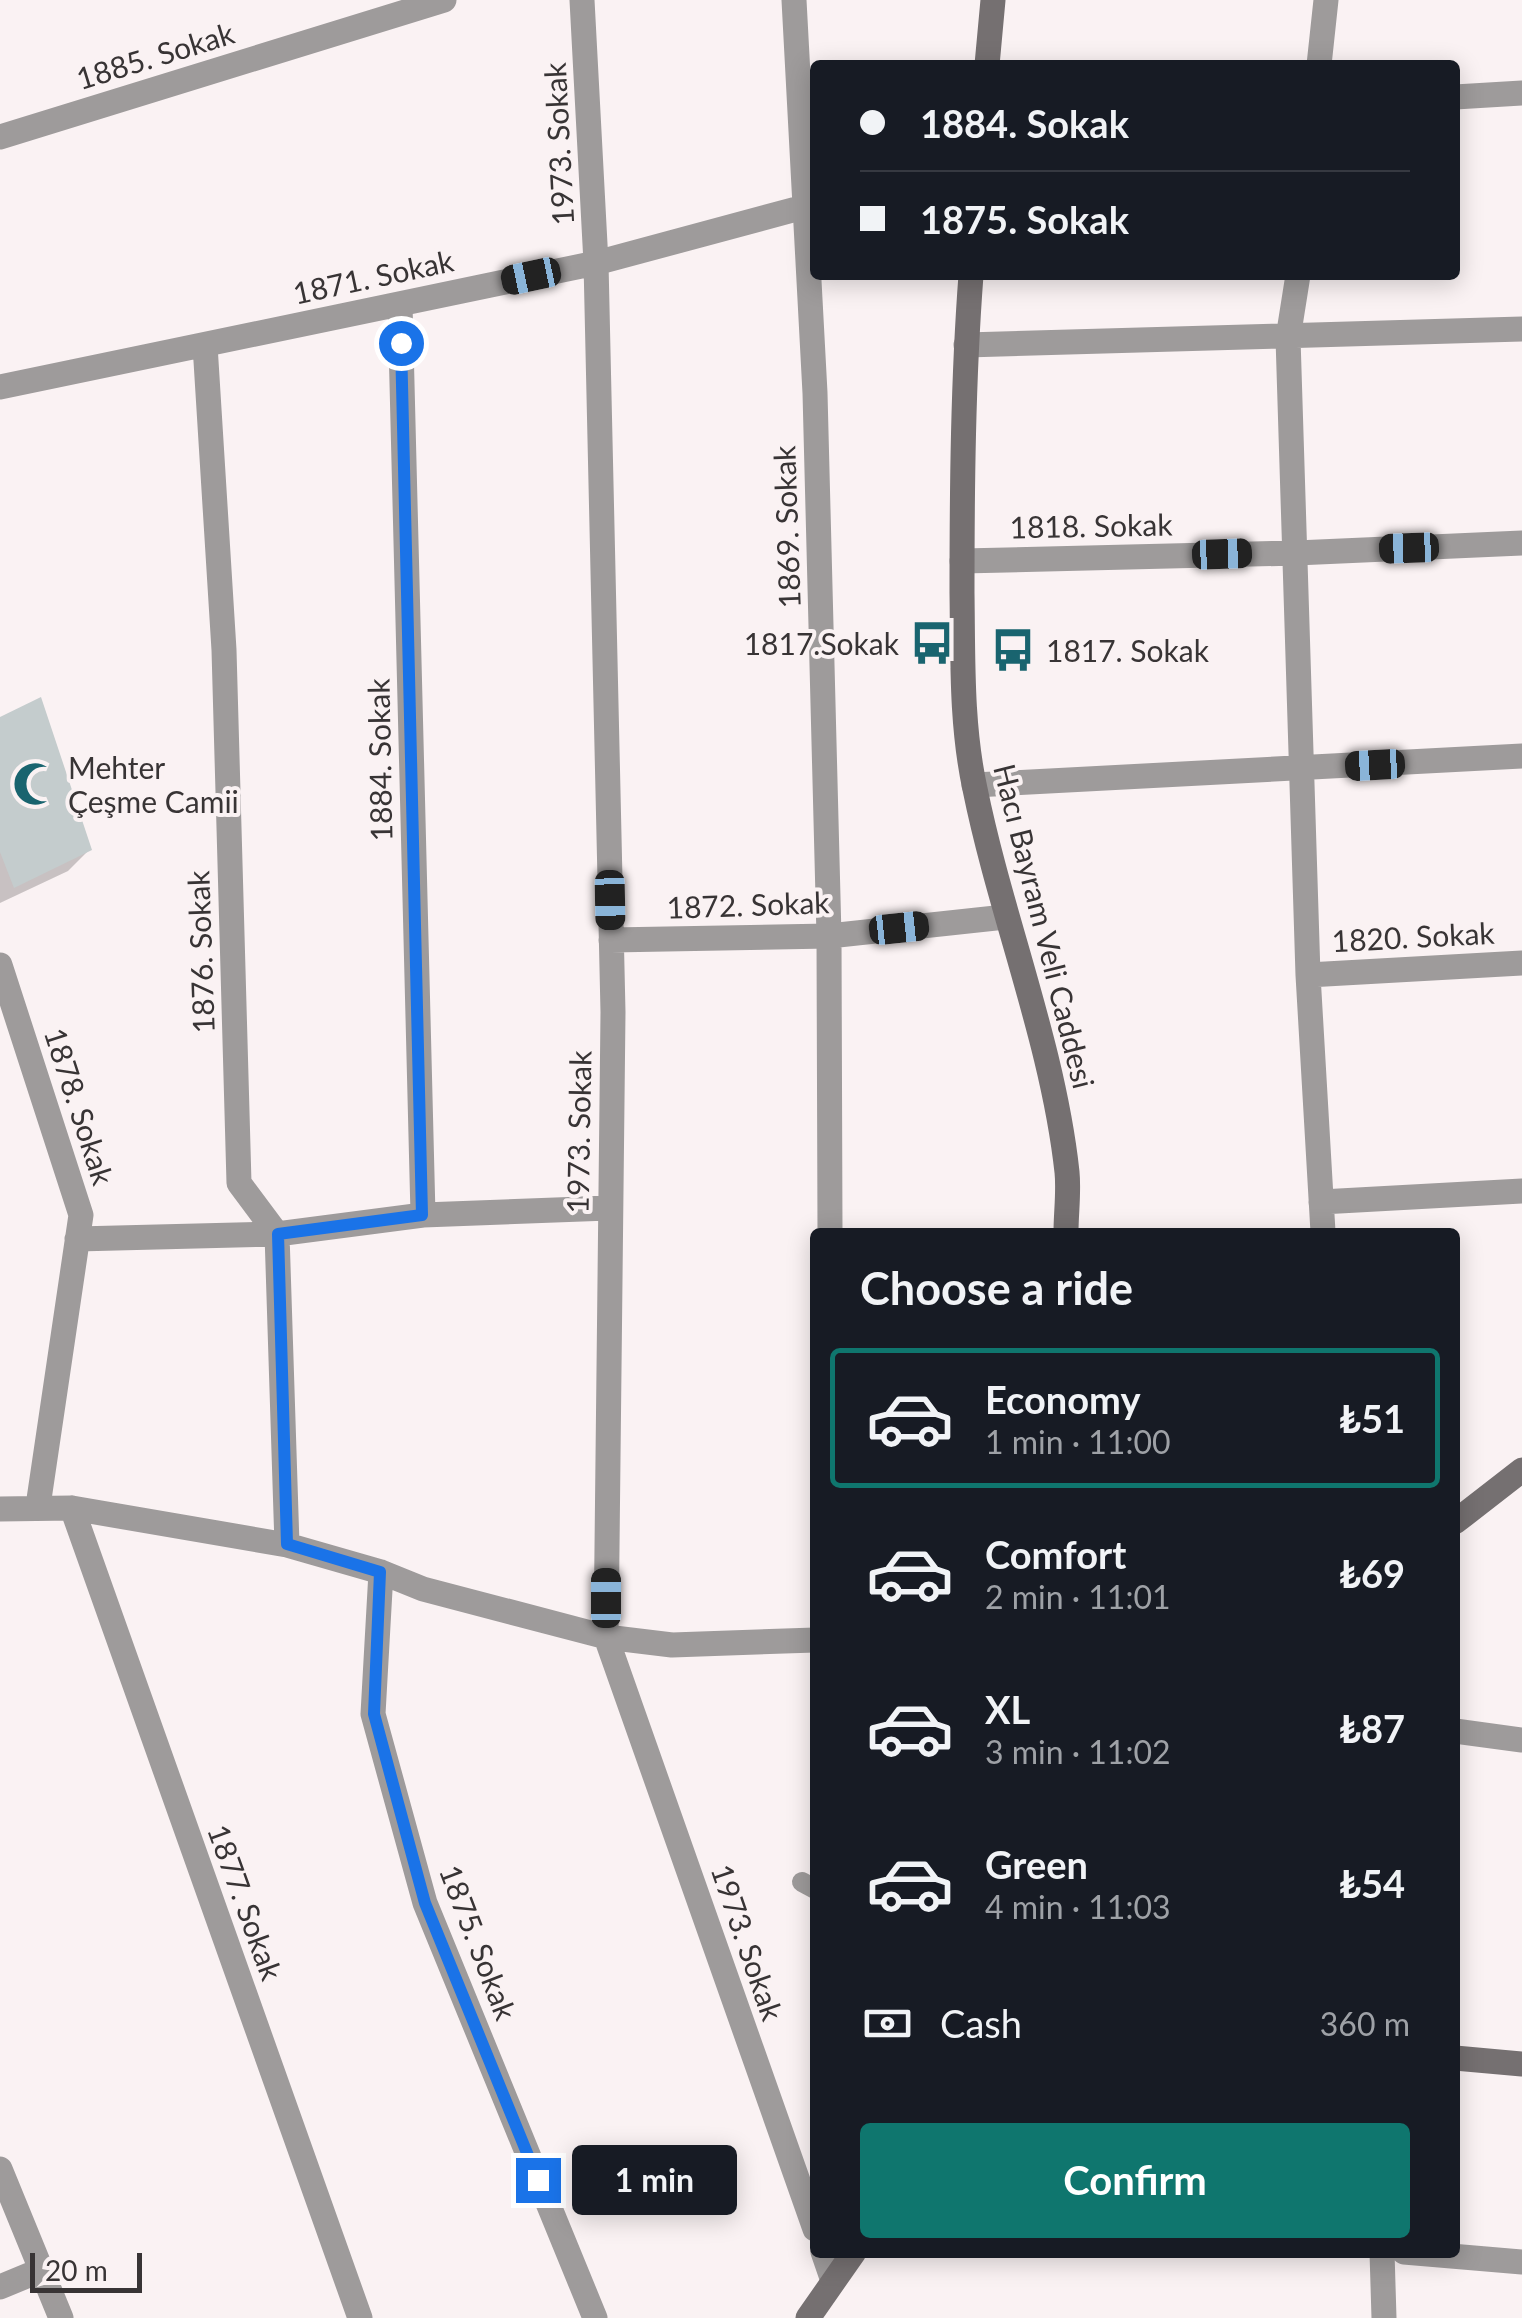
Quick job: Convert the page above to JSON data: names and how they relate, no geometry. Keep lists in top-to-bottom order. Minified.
{"streets":{"main road":["Hacı Bayram Veli Caddesi"],"street":["1885. Sokak","1973. Sokak","1871. Sokak","1818. Sokak","1869. Sokak","1884. Sokak","1872. Sokak","1820. Sokak","1876. Sokak","1878. Sokak","1877. Sokak","1875. Sokak"]},"crossings":[["1973. Sokak","1871. Sokak"],["1973. Sokak","1872. Sokak"],["1871. Sokak","1869. Sokak"],["1871. Sokak","1884. Sokak"],["1871. Sokak","1876. Sokak"],["1818. Sokak","Hacı Bayram Veli Caddesi"],["1869. Sokak","1872. Sokak"],["1872. Sokak","Hacı Bayram Veli Caddesi"]],"places":{"bus stop":["1817.Sokak","1817. Sokak"],"mosque":["Mehter Çeşme Camii"]},"scale_bar":"20 m","page":{"banner":["1884. Sokak","1875. Sokak"],"heading":"Choose a ride","list":[{"name":"Economy","note":"1 min · 11:00","value":"₺51"},{"name":"Comfort","note":"2 min · 11:01","value":"₺69"},{"name":"XL","note":"3 min · 11:02","value":"₺87"},{"name":"Green","note":"4 min · 11:03","value":"₺54"}],"pay":["Cash","360 m"],"buttons":"Confirm","bubble":"1 min","scale":"20 m"}}
